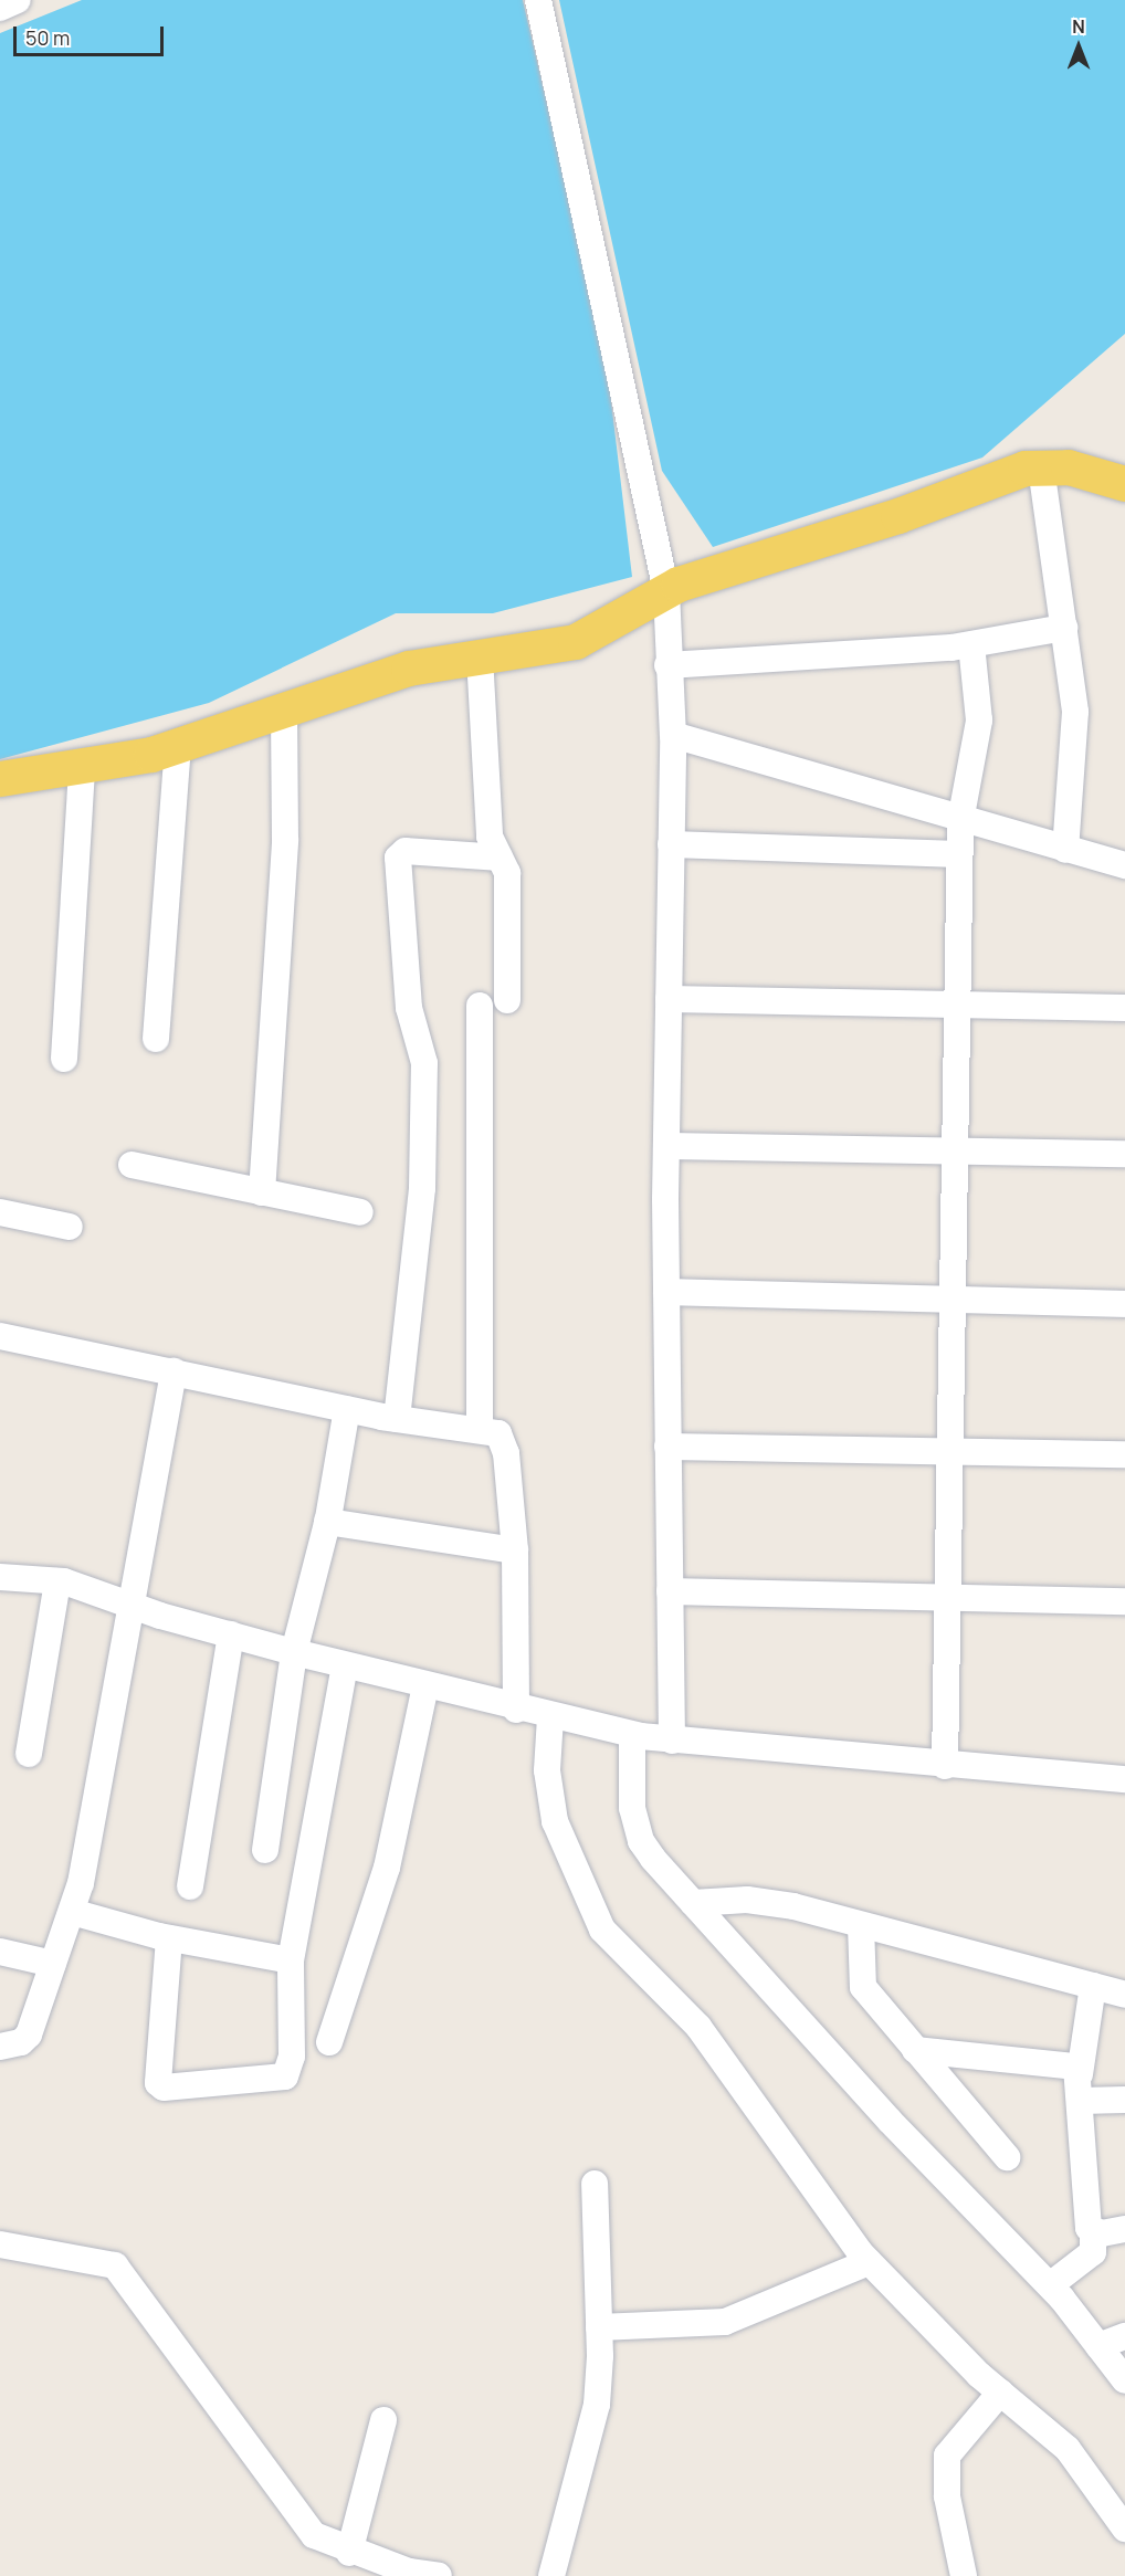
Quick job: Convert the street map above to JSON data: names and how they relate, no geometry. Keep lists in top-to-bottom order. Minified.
{"scale_bar":"50 m","north":"top"}
